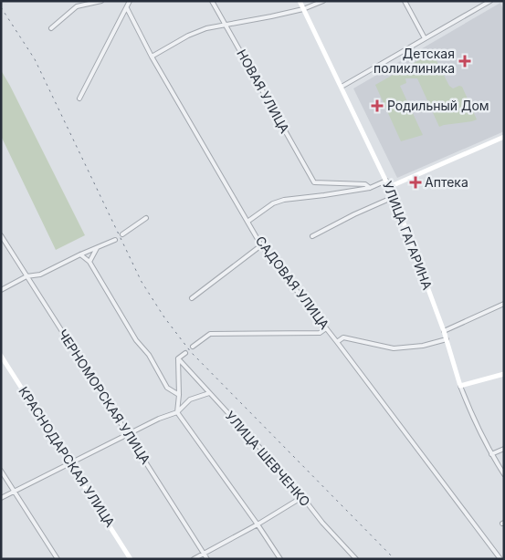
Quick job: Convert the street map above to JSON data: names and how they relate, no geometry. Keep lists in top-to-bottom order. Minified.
{"streets":{"street":["НОВАЯ УЛИЦА","УЛИЦА ГАГАРИНА","САДОВАЯ УЛИЦА","ЧЕРНОМОРСКАЯ УЛИЦА","КРАСНОДАРСКАЯ УЛИЦА","УЛИЦА ШЕВЧЕНКО"]},"places":{"health":["Детская поликлиника","Родильный Дом","Аптека"]}}
